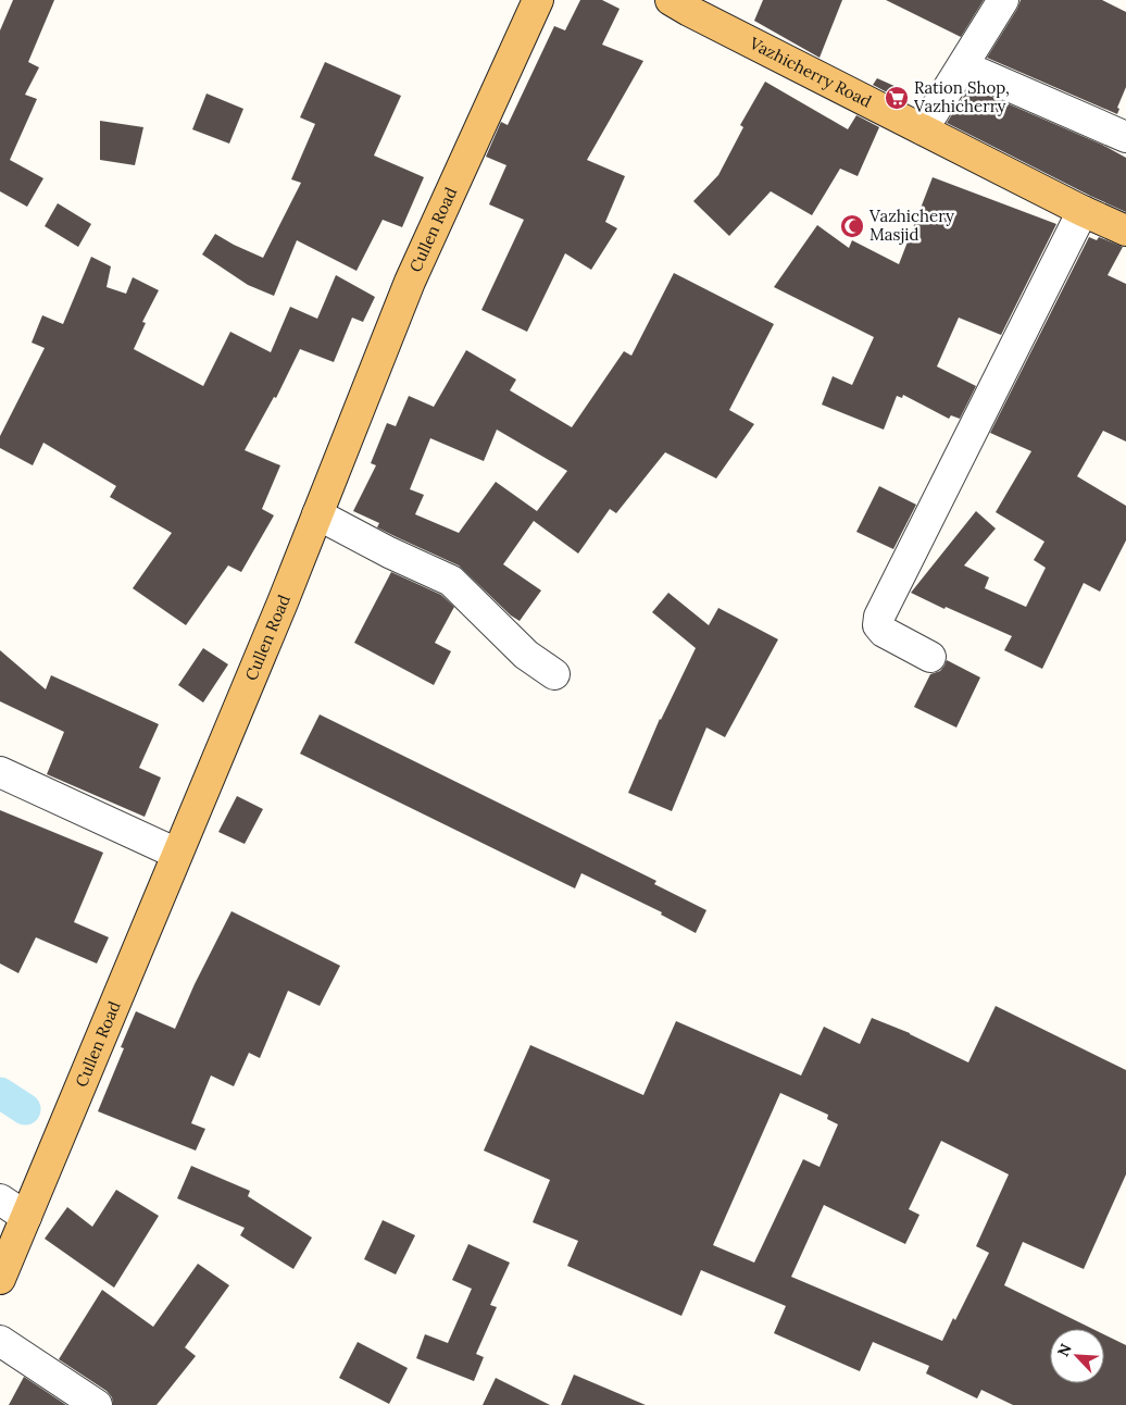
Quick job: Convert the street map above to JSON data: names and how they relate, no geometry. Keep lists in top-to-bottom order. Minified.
{"streets":{"main road":["Vazhicherry Road","Cullen Road"]},"places":{"supermarket":["Ration Shop, Vazhicherry"],"mosque":["Vazhichery Masjid"]},"north":"top left"}
